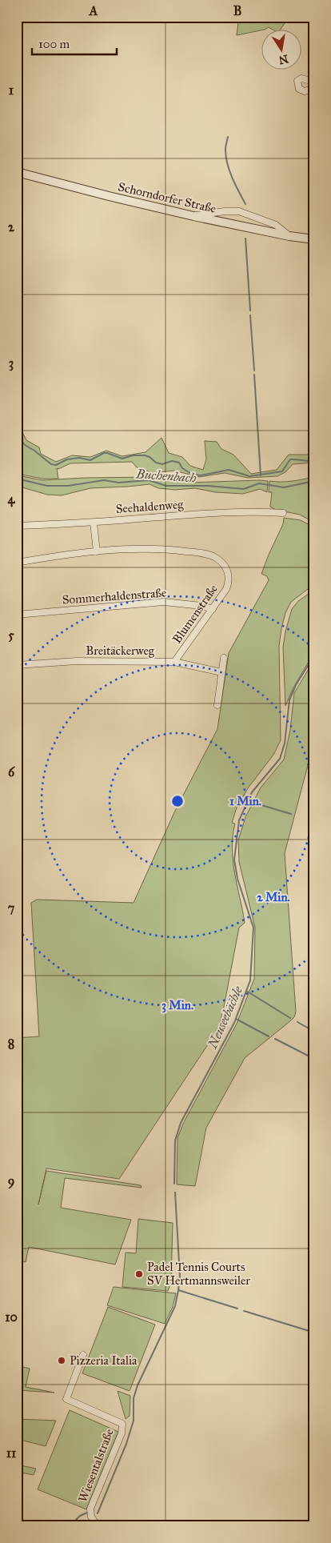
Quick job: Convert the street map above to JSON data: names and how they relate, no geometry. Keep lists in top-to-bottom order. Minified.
{"streets":{"street":["Schorndorfer Straße","Seehaldenweg","Sommerhaldenstraße","Blumenstraße","Breitäckerweg","Wiesentalstraße"]},"crossings":[["Sommerhaldenstraße","Blumenstraße"],["Blumenstraße","Breitäckerweg"]],"water":["Buchenbach","Neuseebächle"],"places":["Padel Tennis Courts SV Hertmannsweiler","Pizzeria Italia"],"scale_bar":"100 m","north":"bottom","grid":{"columns":["A","B"],"rows":["1","2","3","4","5","6","7","8","9","10","11"]},"rings":["1 Min.","2 Min.","3 Min."]}
